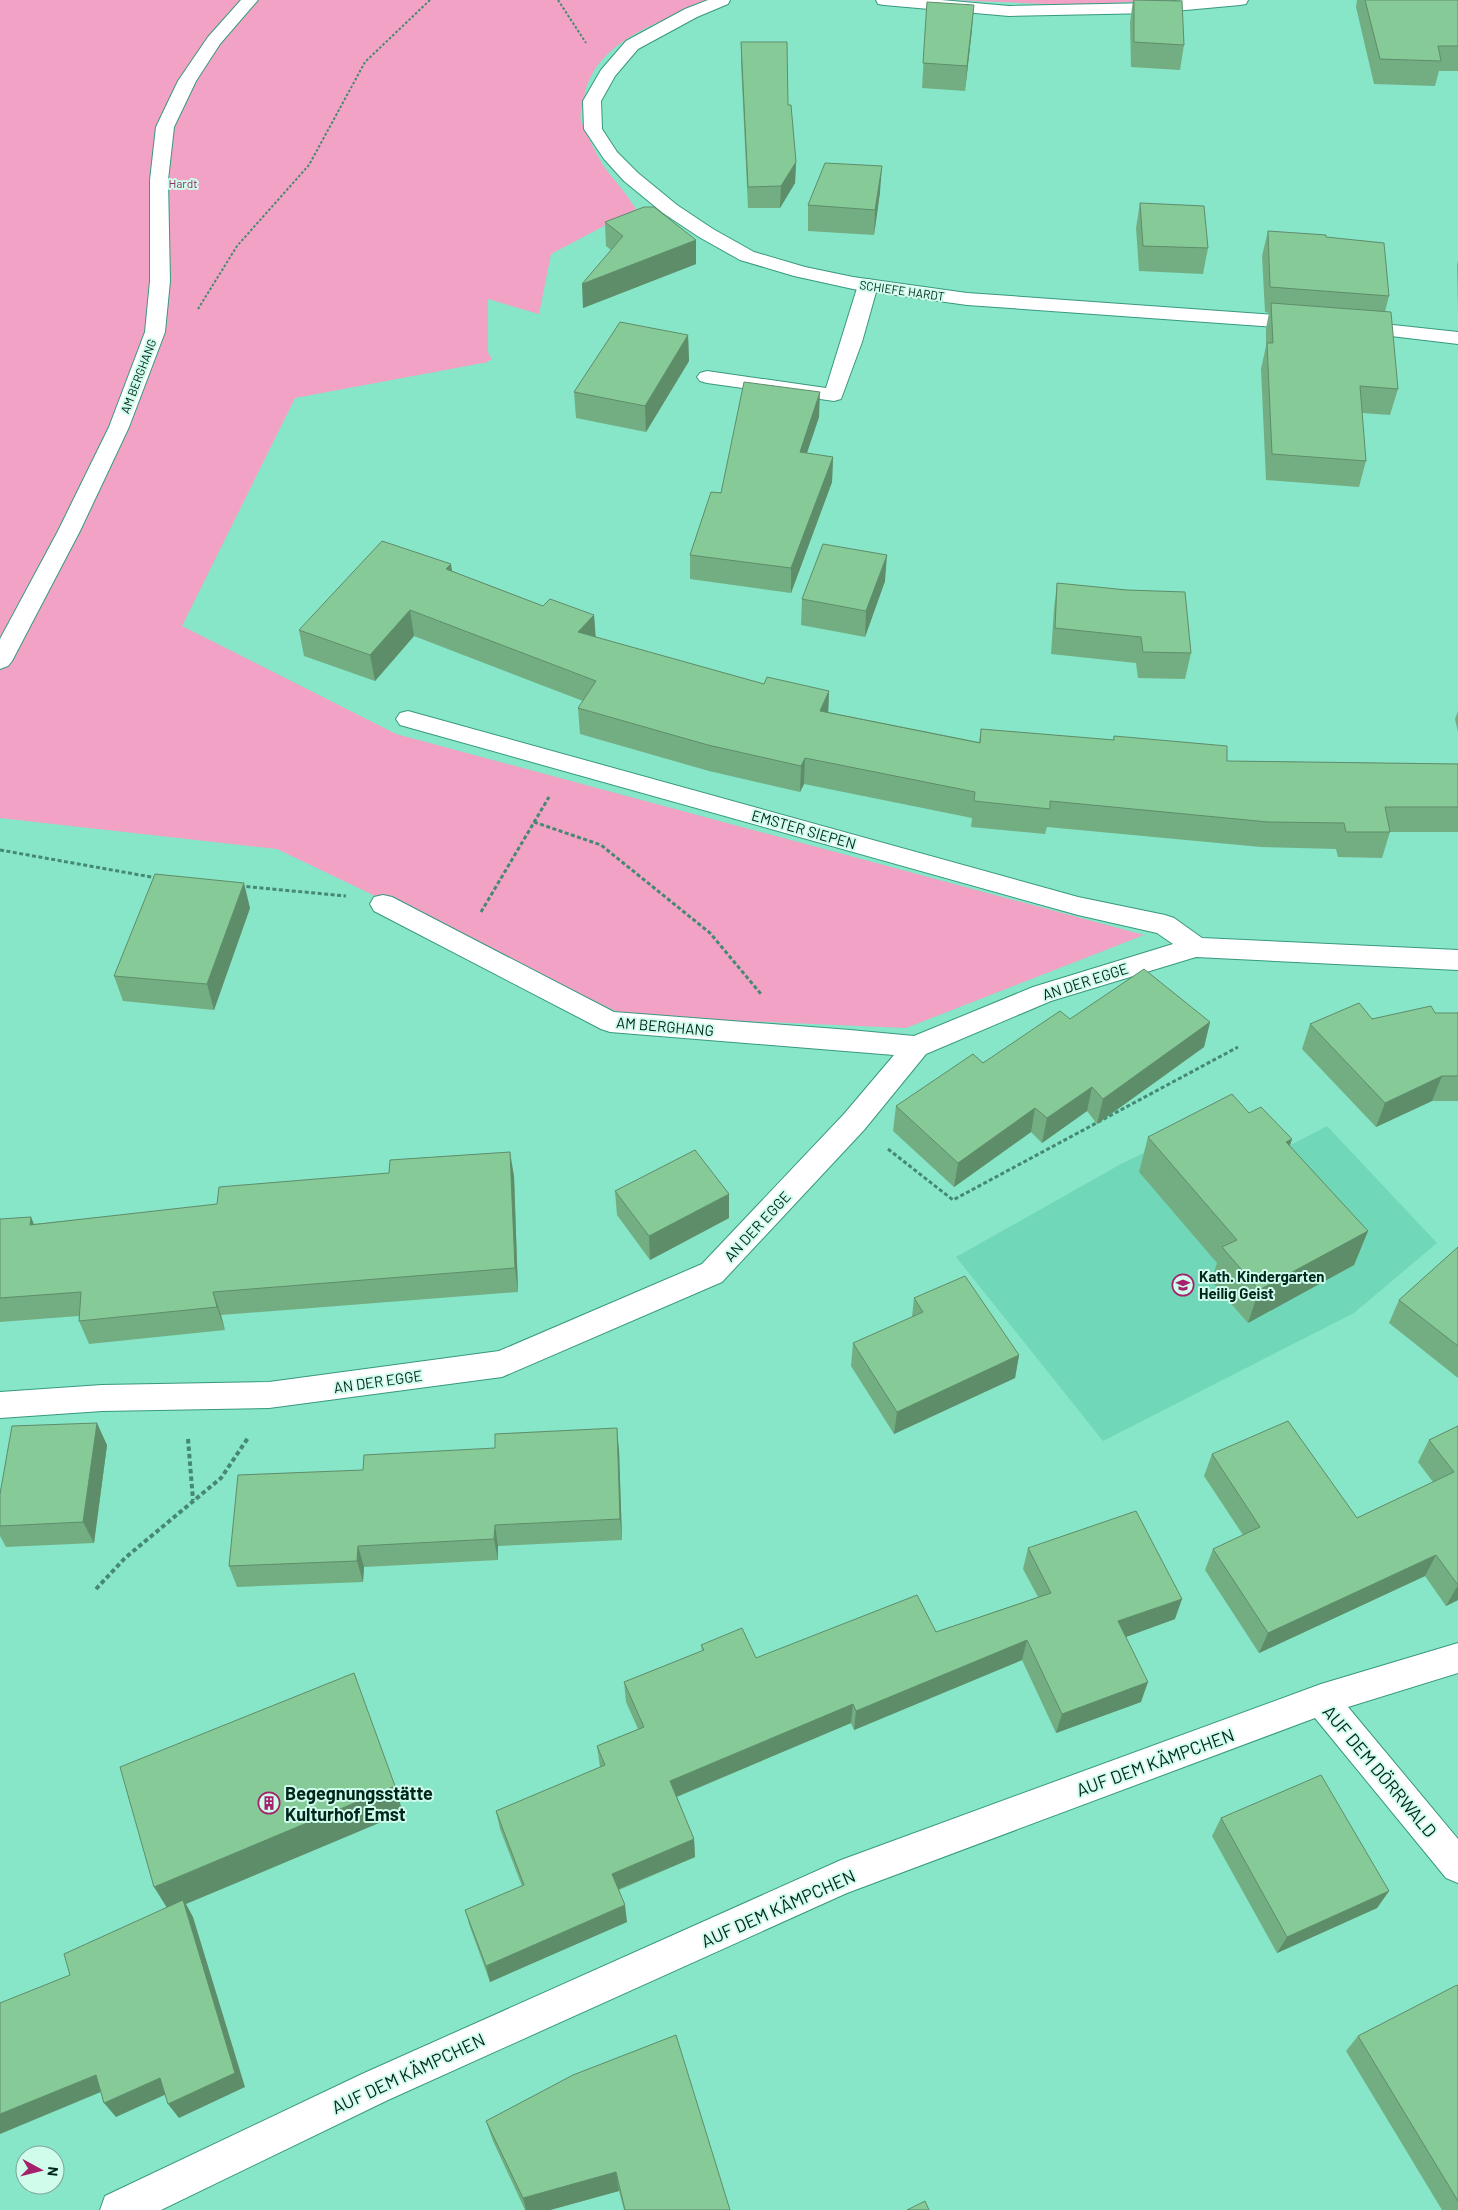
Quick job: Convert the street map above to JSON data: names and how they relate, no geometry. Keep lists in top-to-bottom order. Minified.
{"streets":{"street":["SCHIEFE HARDT","AM BERGHANG","EMSTER SIEPEN","AN DER EGGE","AUF DEM KÄMPCHEN","AUF DEM DÖRRWALD"]},"crossings":[["AM BERGHANG","AN DER EGGE"],["EMSTER SIEPEN","AN DER EGGE"],["AUF DEM KÄMPCHEN","AUF DEM DÖRRWALD"]],"parks":["Hardt"],"places":{"school or university":["Kath. Kindergarten Heilig Geist"],"building":["Begegnungsstätte Kulturhof Emst"]},"north":"right"}
